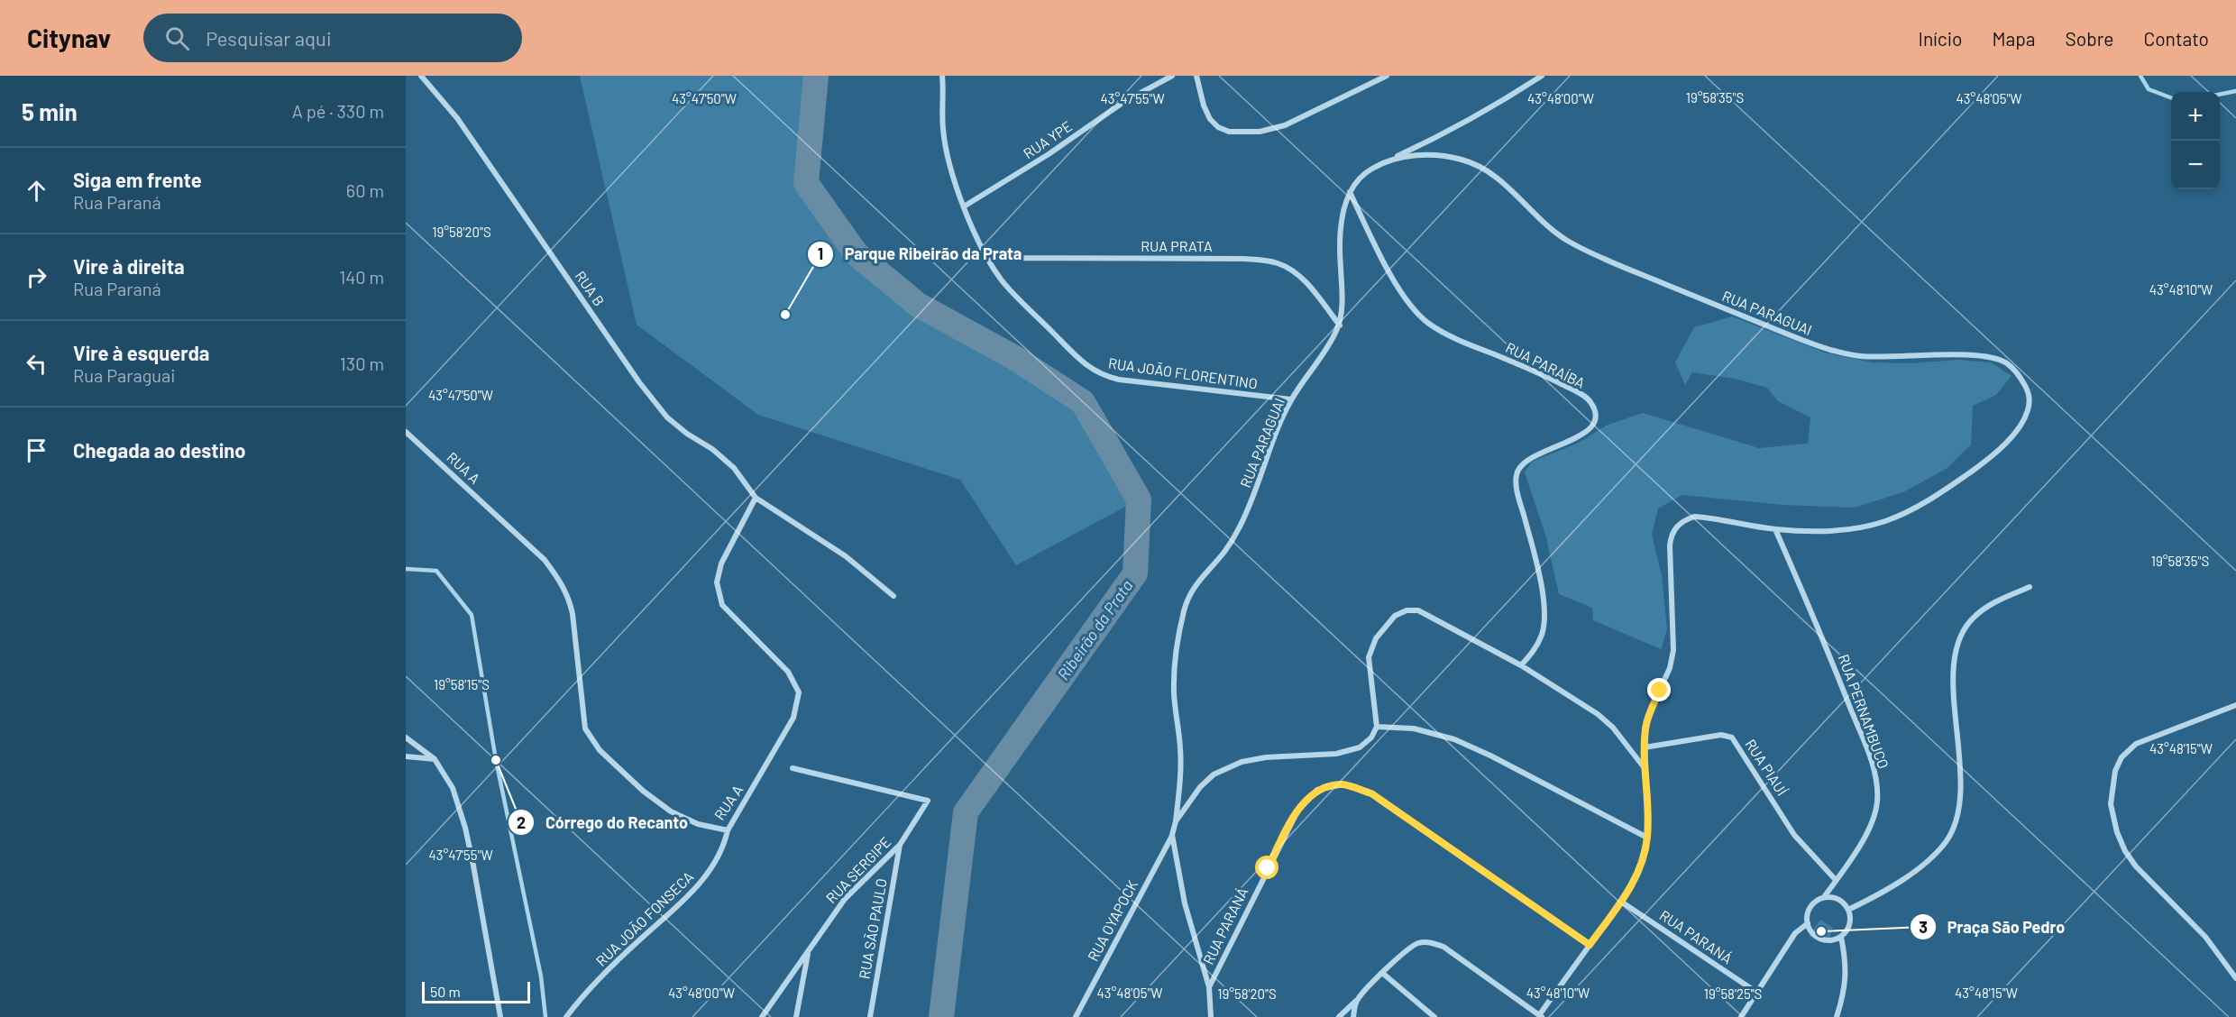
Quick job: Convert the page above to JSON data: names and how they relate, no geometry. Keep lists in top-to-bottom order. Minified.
{"streets":{"street":["RUA YPE","RUA PRATA","RUA B","RUA PARAGUAI","RUA PARAÍBA","RUA JOÃO FLORENTINO","RUA A","RUA PERNAMBUCO","RUA PIAUÍ","RUA SERGIPE","RUA JOÃO FONSECA","RUA OYAPOCK","RUA PARANÁ","RUA SÃO PAULO"]},"crossings":[["RUA YPE","RUA JOÃO FLORENTINO"],["RUA PRATA","RUA PARAGUAI"],["RUA PRATA","RUA JOÃO FLORENTINO"],["RUA B","RUA A"],["RUA PARAGUAI","RUA PARAÍBA"],["RUA PARAGUAI","RUA JOÃO FLORENTINO"],["RUA PARAGUAI","RUA PERNAMBUCO"],["RUA PARAGUAI","RUA PIAUÍ"],["RUA PARAGUAI","RUA PARANÁ"],["RUA A","RUA JOÃO FONSECA"],["RUA PERNAMBUCO","RUA PIAUÍ"],["RUA SERGIPE","RUA SÃO PAULO"]],"water":["Ribeirão da Prata"],"places":["Parque Ribeirão da Prata","Córrego do Recanto","Praça São Pedro"],"scale_bar":"50 m","page":{"header":"Citynav","search":"Pesquisar aqui","nav":["Início","Mapa","Sobre","Contato"],"heading":["5 min","A pé · 330 m"],"map_buttons":["+","−"],"list":[["Siga em frente","Rua Paraná","60 m"],["Vire à direita","Rua Paraná","140 m"],["Vire à esquerda","Rua Paraguai","130 m"],"Chegada ao destino"],"scale":"50 m"},"coordinates":["19°58'35\"S","43°47'50\"W","43°47'55\"W","43°48'00\"W","43°48'05\"W","19°58'20\"S","43°48'10\"W","19°58'15\"S","43°48'15\"W","19°58'25\"S"]}
